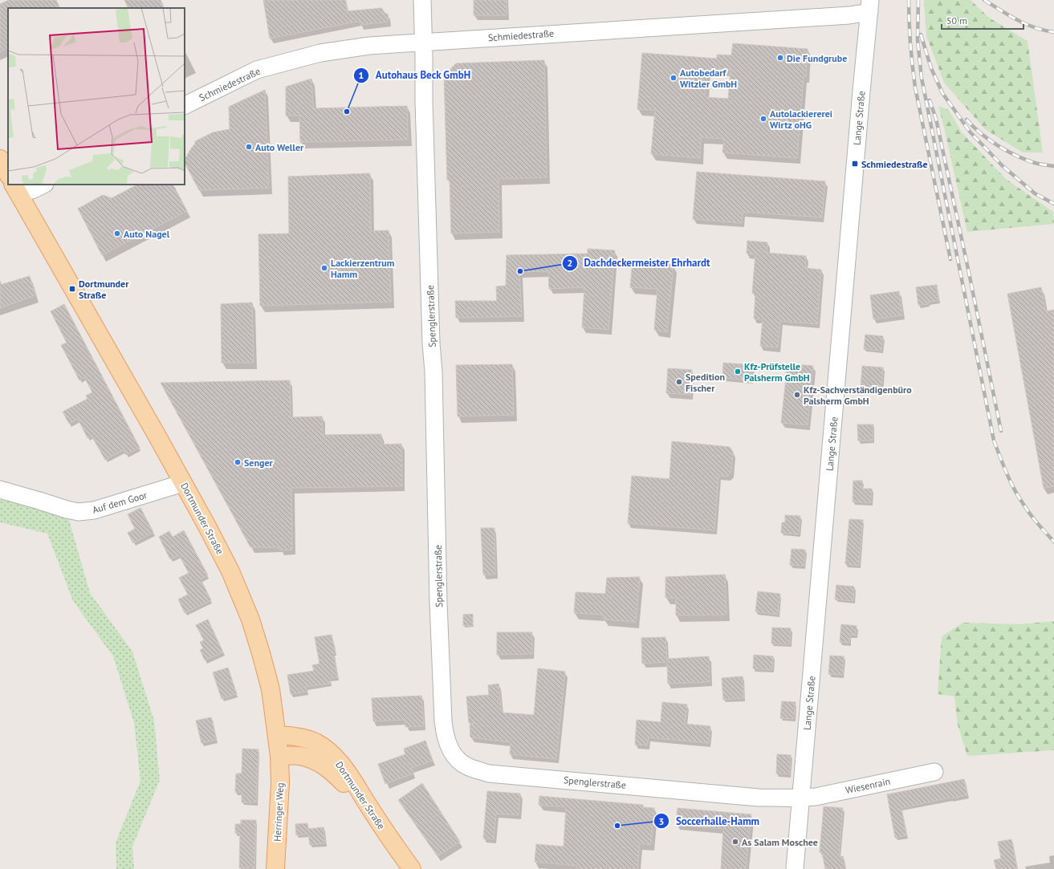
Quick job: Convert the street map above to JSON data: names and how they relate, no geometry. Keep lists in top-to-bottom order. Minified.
{"streets":{"main road":["Dortmunder Straße","Herringer Weg"],"street":["Schmiedestraße","Lange Straße","Spenglerstraße","Auf dem Goor","Wiesenrain"]},"crossings":[["Schmiedestraße","Lange Straße"],["Schmiedestraße","Spenglerstraße"],["Lange Straße","Spenglerstraße"],["Lange Straße","Wiesenrain"],["Spenglerstraße","Wiesenrain"],["Auf dem Goor","Dortmunder Straße"],["Dortmunder Straße","Herringer Weg"]],"places":{"other":["Die Fundgrube","Autobedarf Witzler GmbH","Autohaus Beck GmbH","Autolackiererei Wirtz oHG","Auto Weller","Auto Nagel","Lackierzentrum Hamm","Dachdeckermeister Ehrhardt","Kfz-Prüfstelle Palsherm GmbH","Spedition Fischer","Kfz-Sachverständigenbüro Palsherm GmbH","Senger","Soccerhalle-Hamm","As Salam Moschee"],"transit":["Schmiedestraße","Dortmunder Straße"]},"scale_bar":"50 m"}
